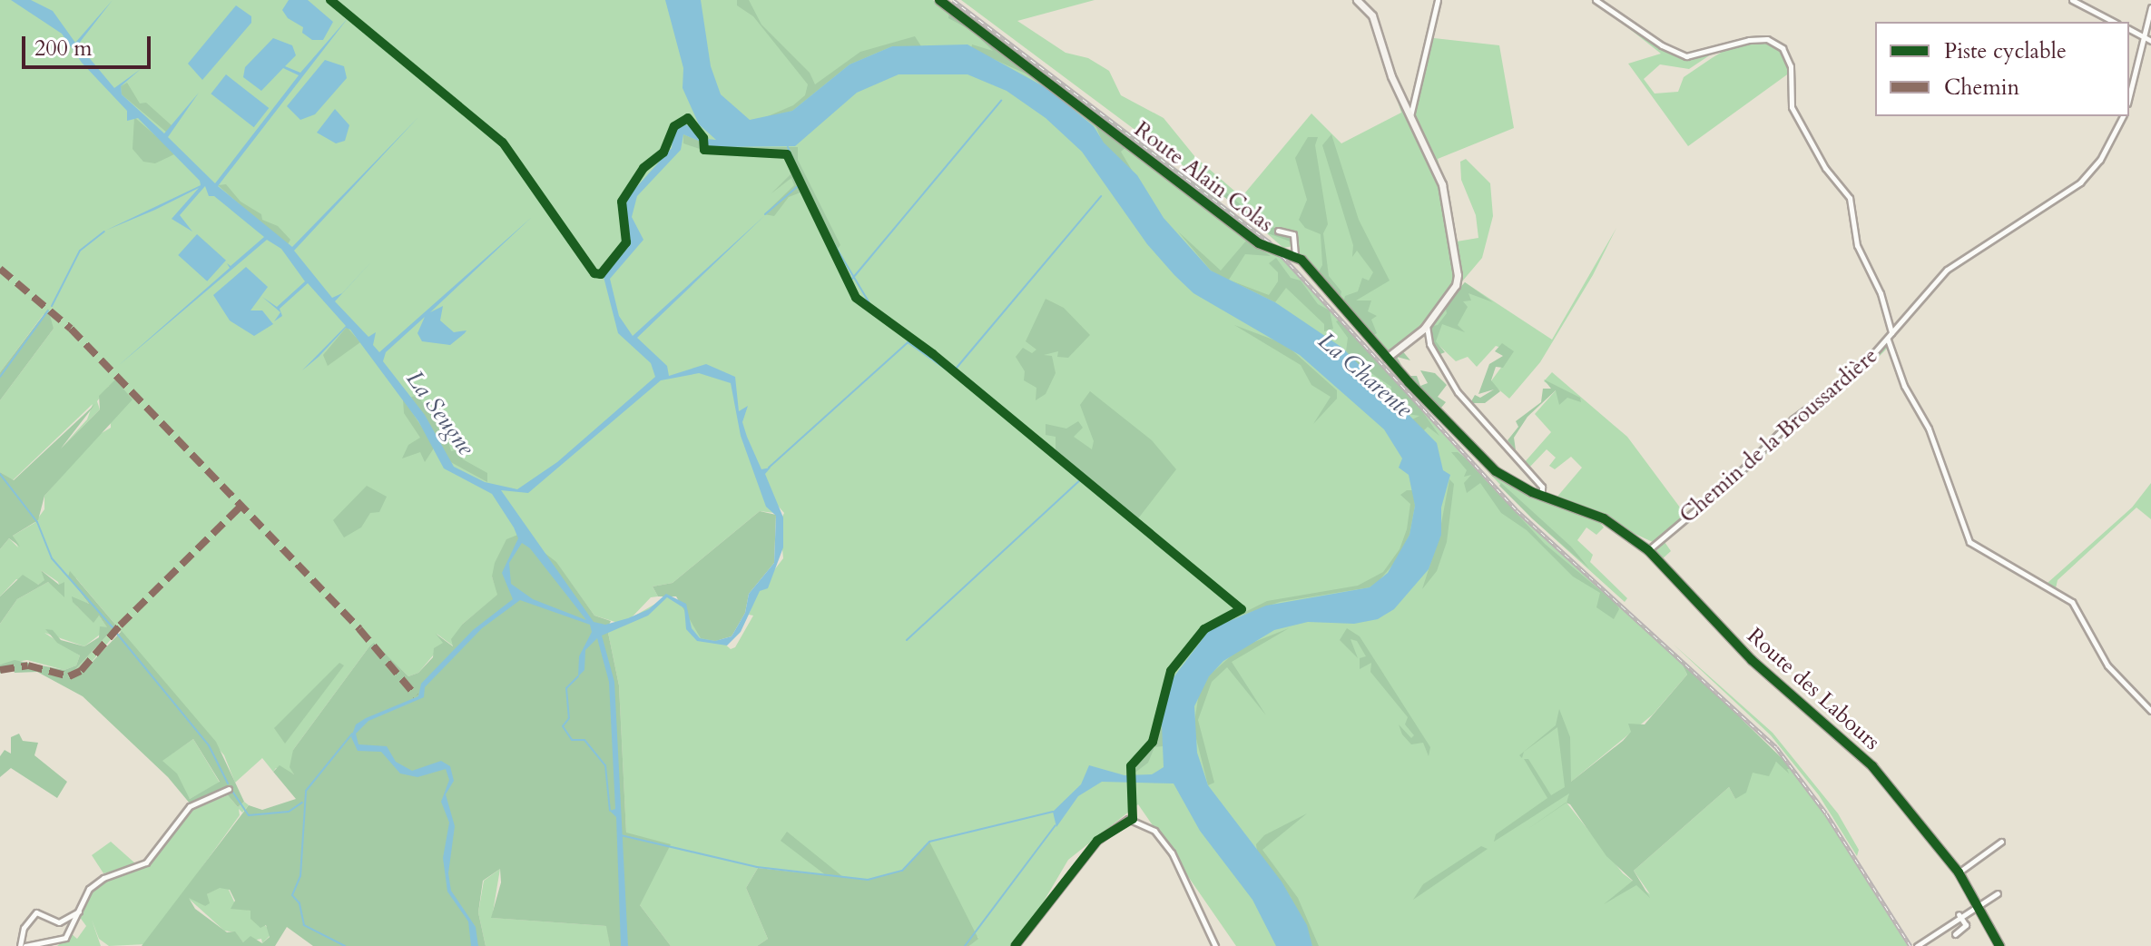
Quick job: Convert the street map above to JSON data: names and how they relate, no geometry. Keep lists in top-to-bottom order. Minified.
{"streets":{"street":["Route Alain Colas","Chemin de la Broussardière","Route des Labours"]},"crossings":[["Chemin de la Broussardière","Route des Labours"]],"water":["La Charente","La Seugne"],"legend":["Piste cyclable","Chemin"],"scale_bar":"200 m"}
